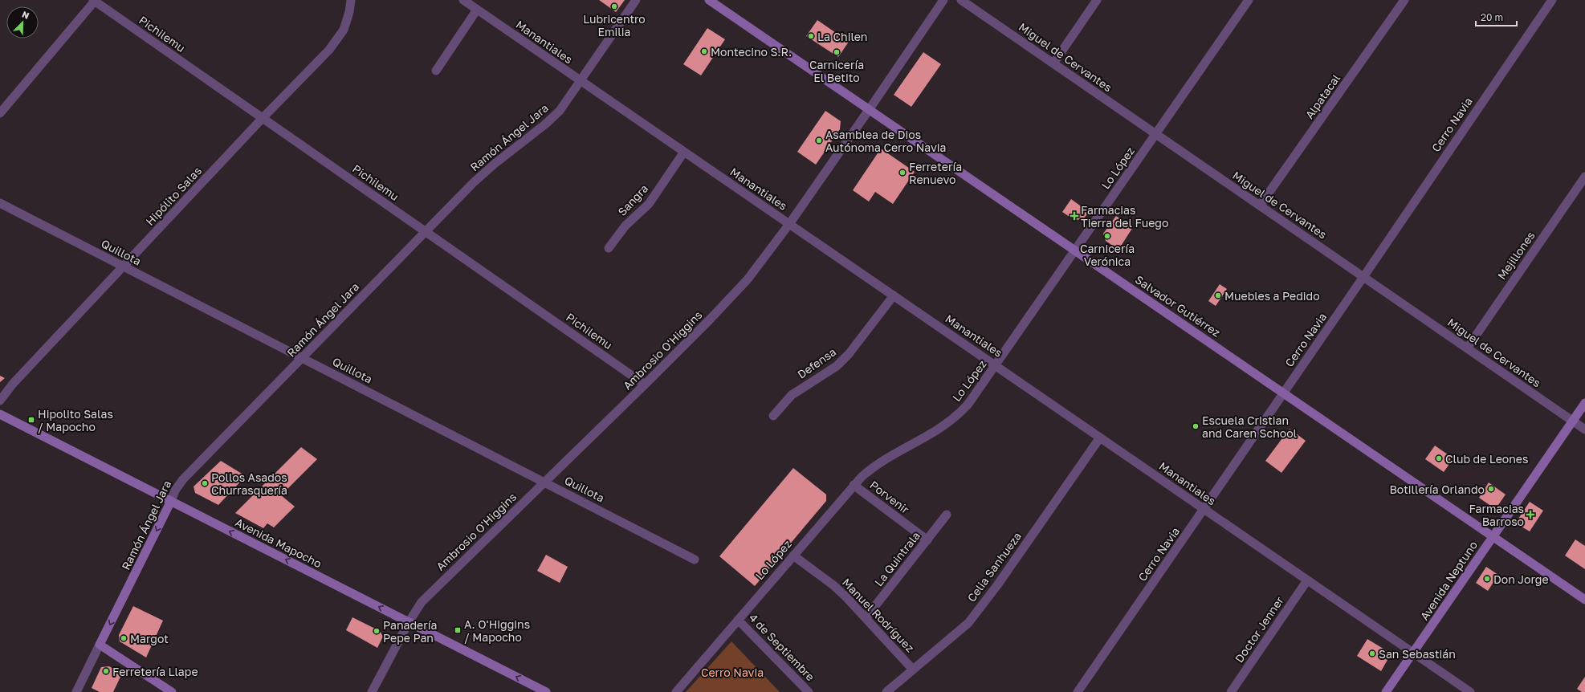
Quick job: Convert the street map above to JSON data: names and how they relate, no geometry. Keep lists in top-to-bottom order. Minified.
{"streets":{"main road":["Ramón Ángel Jara","Salvador Gutiérrez","Avenida Mapocho","Avenida Neptuno"],"street":["Pichilemu","Manantiales","Miguel de Cervantes","Alpatacal","Cerro Navia","Lo López","Hipólito Salas","Sangra","Quillota","Mejillones","Ambrosio O'Higgins","Defensa","Porvenir","La Quintrala","Celia Sanhueza","Manuel Rodríguez","Doctor Jenner","4 de Septiembre"]},"crossings":[["Pichilemu","Ramón Ángel Jara"],["Pichilemu","Hipólito Salas"],["Pichilemu","Ambrosio O'Higgins"],["Manantiales","Cerro Navia"],["Manantiales","Ramón Ángel Jara"],["Manantiales","Lo López"],["Manantiales","Sangra"],["Manantiales","Ambrosio O'Higgins"],["Manantiales","Defensa"],["Manantiales","Celia Sanhueza"],["Manantiales","Avenida Neptuno"],["Manantiales","Doctor Jenner"],["Miguel de Cervantes","Alpatacal"],["Miguel de Cervantes","Cerro Navia"],["Miguel de Cervantes","Lo López"],["Miguel de Cervantes","Mejillones"],["Miguel de Cervantes","Avenida Neptuno"],["Cerro Navia","Salvador Gutiérrez"],["Ramón Ángel Jara","Quillota"],["Ramón Ángel Jara","Avenida Mapocho"],["Lo López","Salvador Gutiérrez"],["Lo López","Porvenir"],["Lo López","Manuel Rodríguez"],["Lo López","4 de Septiembre"],["Hipólito Salas","Quillota"],["Quillota","Ambrosio O'Higgins"],["Salvador Gutiérrez","Ambrosio O'Higgins"],["Salvador Gutiérrez","Avenida Neptuno"],["Ambrosio O'Higgins","Avenida Mapocho"],["Porvenir","La Quintrala"],["La Quintrala","Manuel Rodríguez"],["Celia Sanhueza","Manuel Rodríguez"]],"one_way":["Avenida Mapocho"],"parks":["Cerro Navia"],"places":{"other":["Lubricentro Emilia","La Chilen","Montecino S.R.","Carnicería El Betito","Asamblea de Dios Autónoma Cerro Navia","Ferretería Renuevo","Carnicería Verónica","Muebles a Pedido","Escuela Cristian and Caren School","Club de Leones","Pollos Asados Churrasquería","Botillería Orlando","Don Jorge","Panadería Pepe Pan","Margot","San Sebastián","Ferretería Llape"],"health":["Farmacias Tierra del Fuego","Farmacias Barroso"],"transit":["Hipolito Salas / Mapocho","A. O'Higgins / Mapocho"]},"scale_bar":"20 m","north":"top right"}
